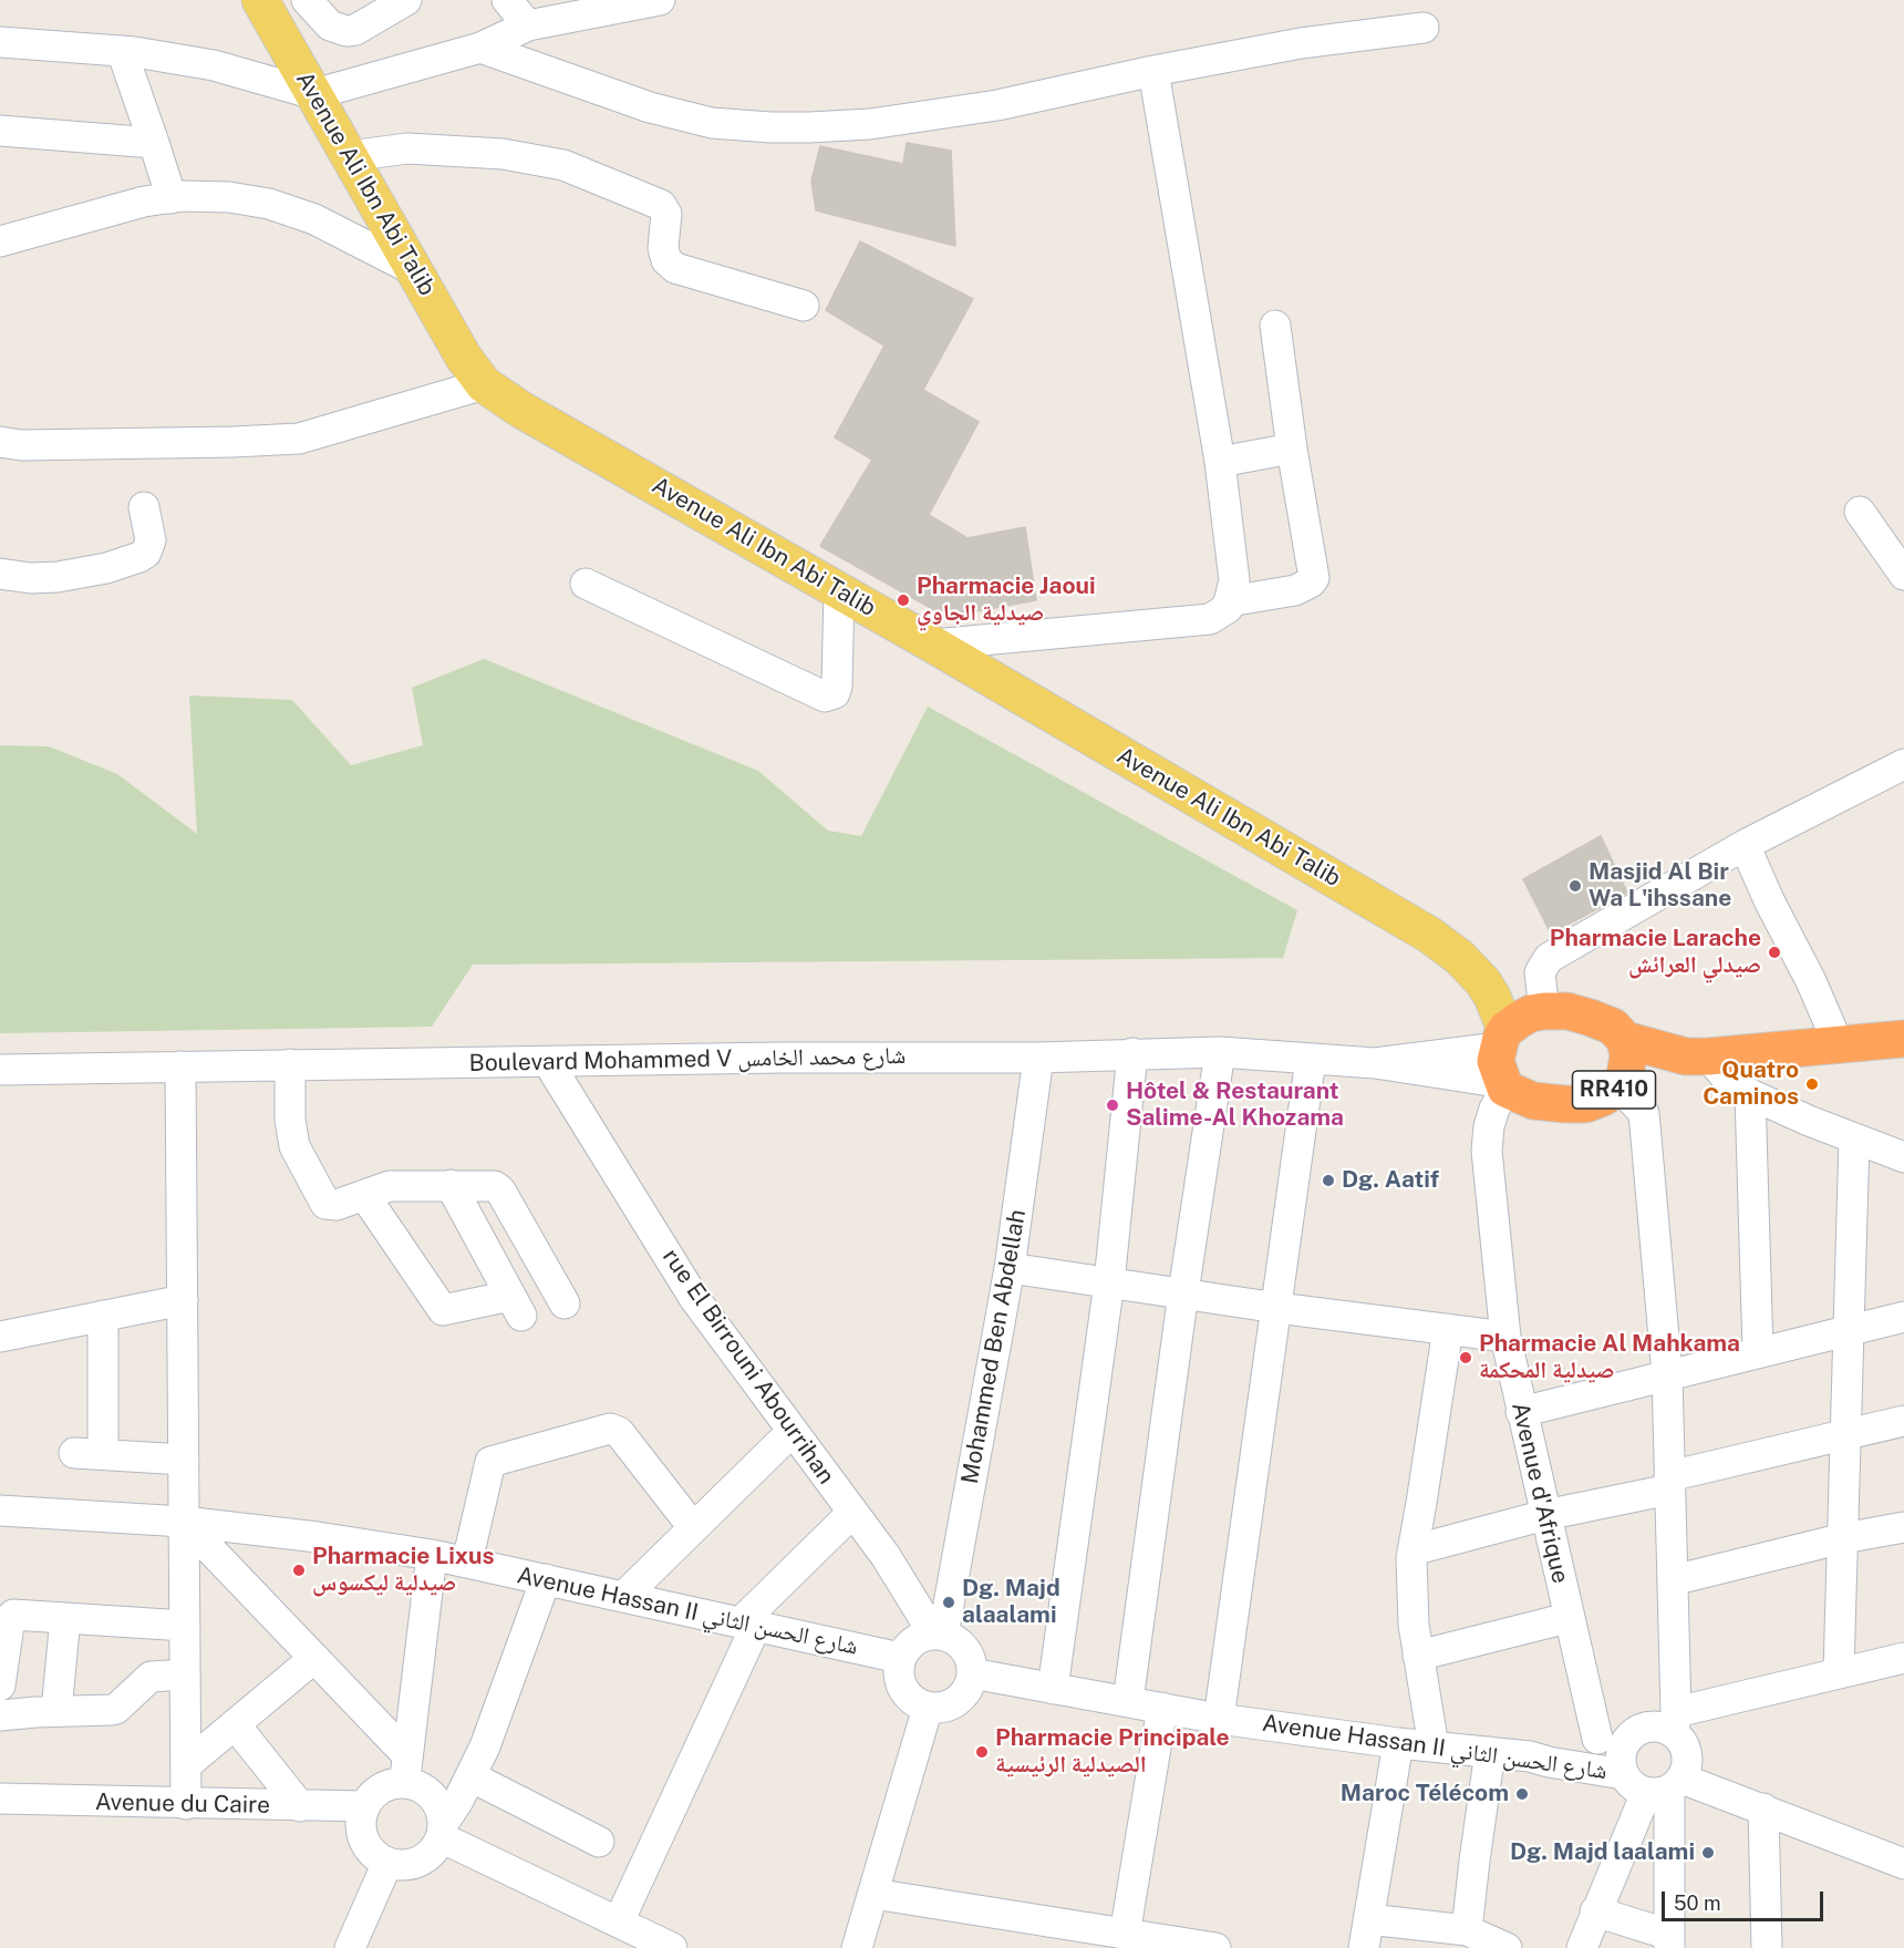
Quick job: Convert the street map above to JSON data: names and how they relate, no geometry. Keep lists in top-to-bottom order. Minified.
{"streets":{"highway":["RR410"],"main road":["Avenue Ali Ibn Abi Talib"],"street":["Boulevard Mohammed V شارع محمد الخامس","Mohammed Ben Abdellah","rue El Birrouni Abourrihan","Avenue d'Afrique","Avenue Hassan II شارع الحسن الثاني","Avenue du Caire"]},"crossings":[["Avenue Ali Ibn Abi Talib","Boulevard Mohammed V شارع محمد الخامس"],["Avenue Ali Ibn Abi Talib","RR410"],["Avenue Ali Ibn Abi Talib","Avenue d'Afrique"],["Boulevard Mohammed V شارع محمد الخامس","RR410"],["Boulevard Mohammed V شارع محمد الخامس","Mohammed Ben Abdellah"],["Boulevard Mohammed V شارع محمد الخامس","rue El Birrouni Abourrihan"],["Boulevard Mohammed V شارع محمد الخامس","Avenue d'Afrique"],["RR410","Avenue d'Afrique"],["Mohammed Ben Abdellah","rue El Birrouni Abourrihan"],["Mohammed Ben Abdellah","Avenue Hassan II شارع الحسن الثاني"],["rue El Birrouni Abourrihan","Avenue Hassan II شارع الحسن الثاني"]],"places":["Pharmacie Jaoui صيدلية الجاوي","Masjid Al Bir Wa L'ihssane","Pharmacie Larache صيدلي العرائش","Quatro Caminos","Hôtel & Restaurant Salime-Al Khozama","Dg. Aatif","Pharmacie Al Mahkama صيدلية المحكمة","Pharmacie Lixus صيدلية ليكسوس","Dg. Majd alaalami","Pharmacie Principale الصيدلية الرئيسية","Maroc Télécom","Dg. Majd laalami"],"scale_bar":"50 m"}
